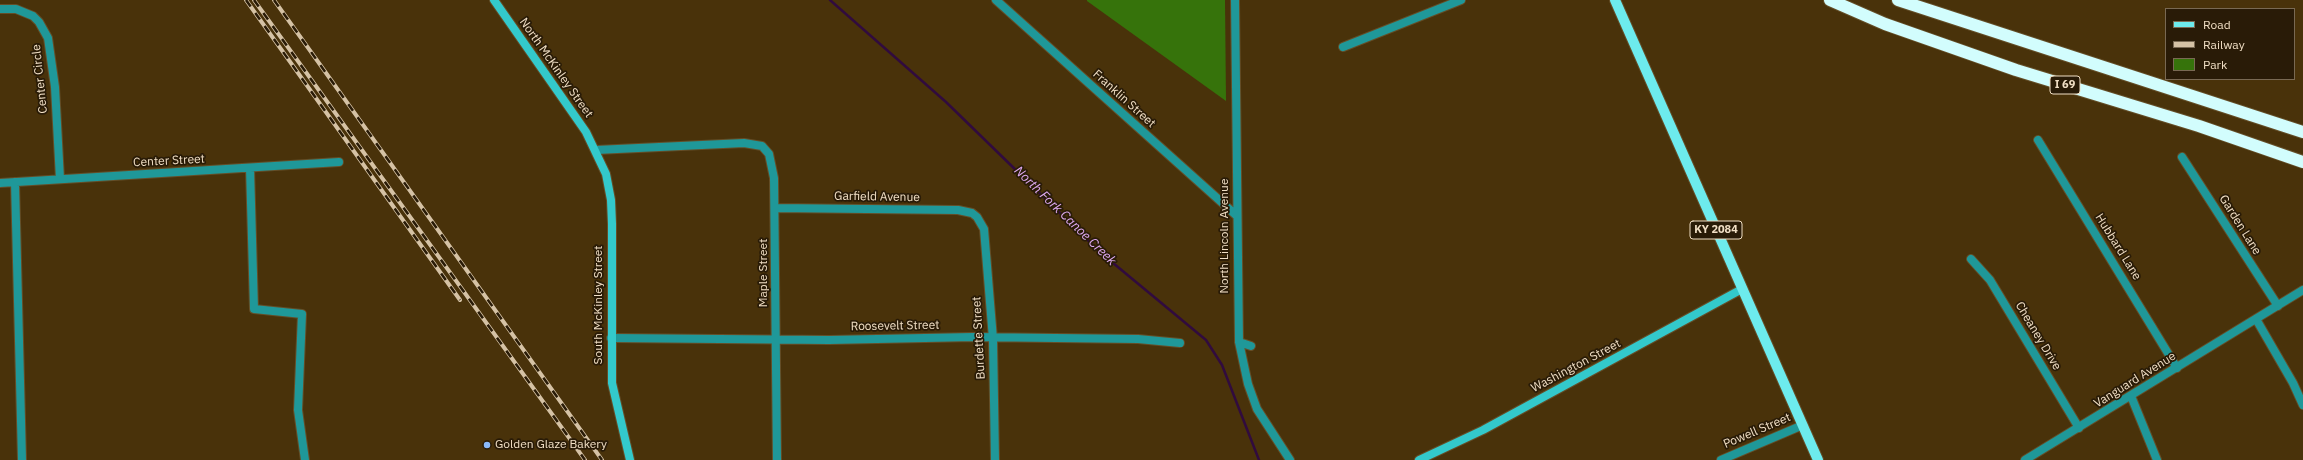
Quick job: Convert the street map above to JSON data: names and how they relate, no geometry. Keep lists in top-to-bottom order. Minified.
{"streets":{"highway":["I 69"],"main road":["KY 2084"],"street":["North McKinley Street","Center Circle","Franklin Street","Center Street","Garfield Avenue","Garden Lane","North Lincoln Avenue","Hubbard Lane","Maple Street","South McKinley Street","Roosevelt Street","Cheaney Drive","Burdette Street","Washington Street","Vanguard Avenue","Powell Street"]},"crossings":[["North McKinley Street","Maple Street"],["North McKinley Street","South McKinley Street"],["Center Circle","Center Street"],["Franklin Street","North Lincoln Avenue"],["Garfield Avenue","Maple Street"],["Garfield Avenue","Burdette Street"],["Garden Lane","Vanguard Avenue"],["KY 2084","Washington Street"],["KY 2084","Powell Street"],["Hubbard Lane","Vanguard Avenue"],["Maple Street","South McKinley Street"],["Maple Street","Roosevelt Street"],["South McKinley Street","Roosevelt Street"],["Roosevelt Street","Burdette Street"],["Cheaney Drive","Vanguard Avenue"]],"water":["North Fork Canoe Creek"],"places":["Golden Glaze Bakery"],"legend":["Road","Railway","Park"]}
